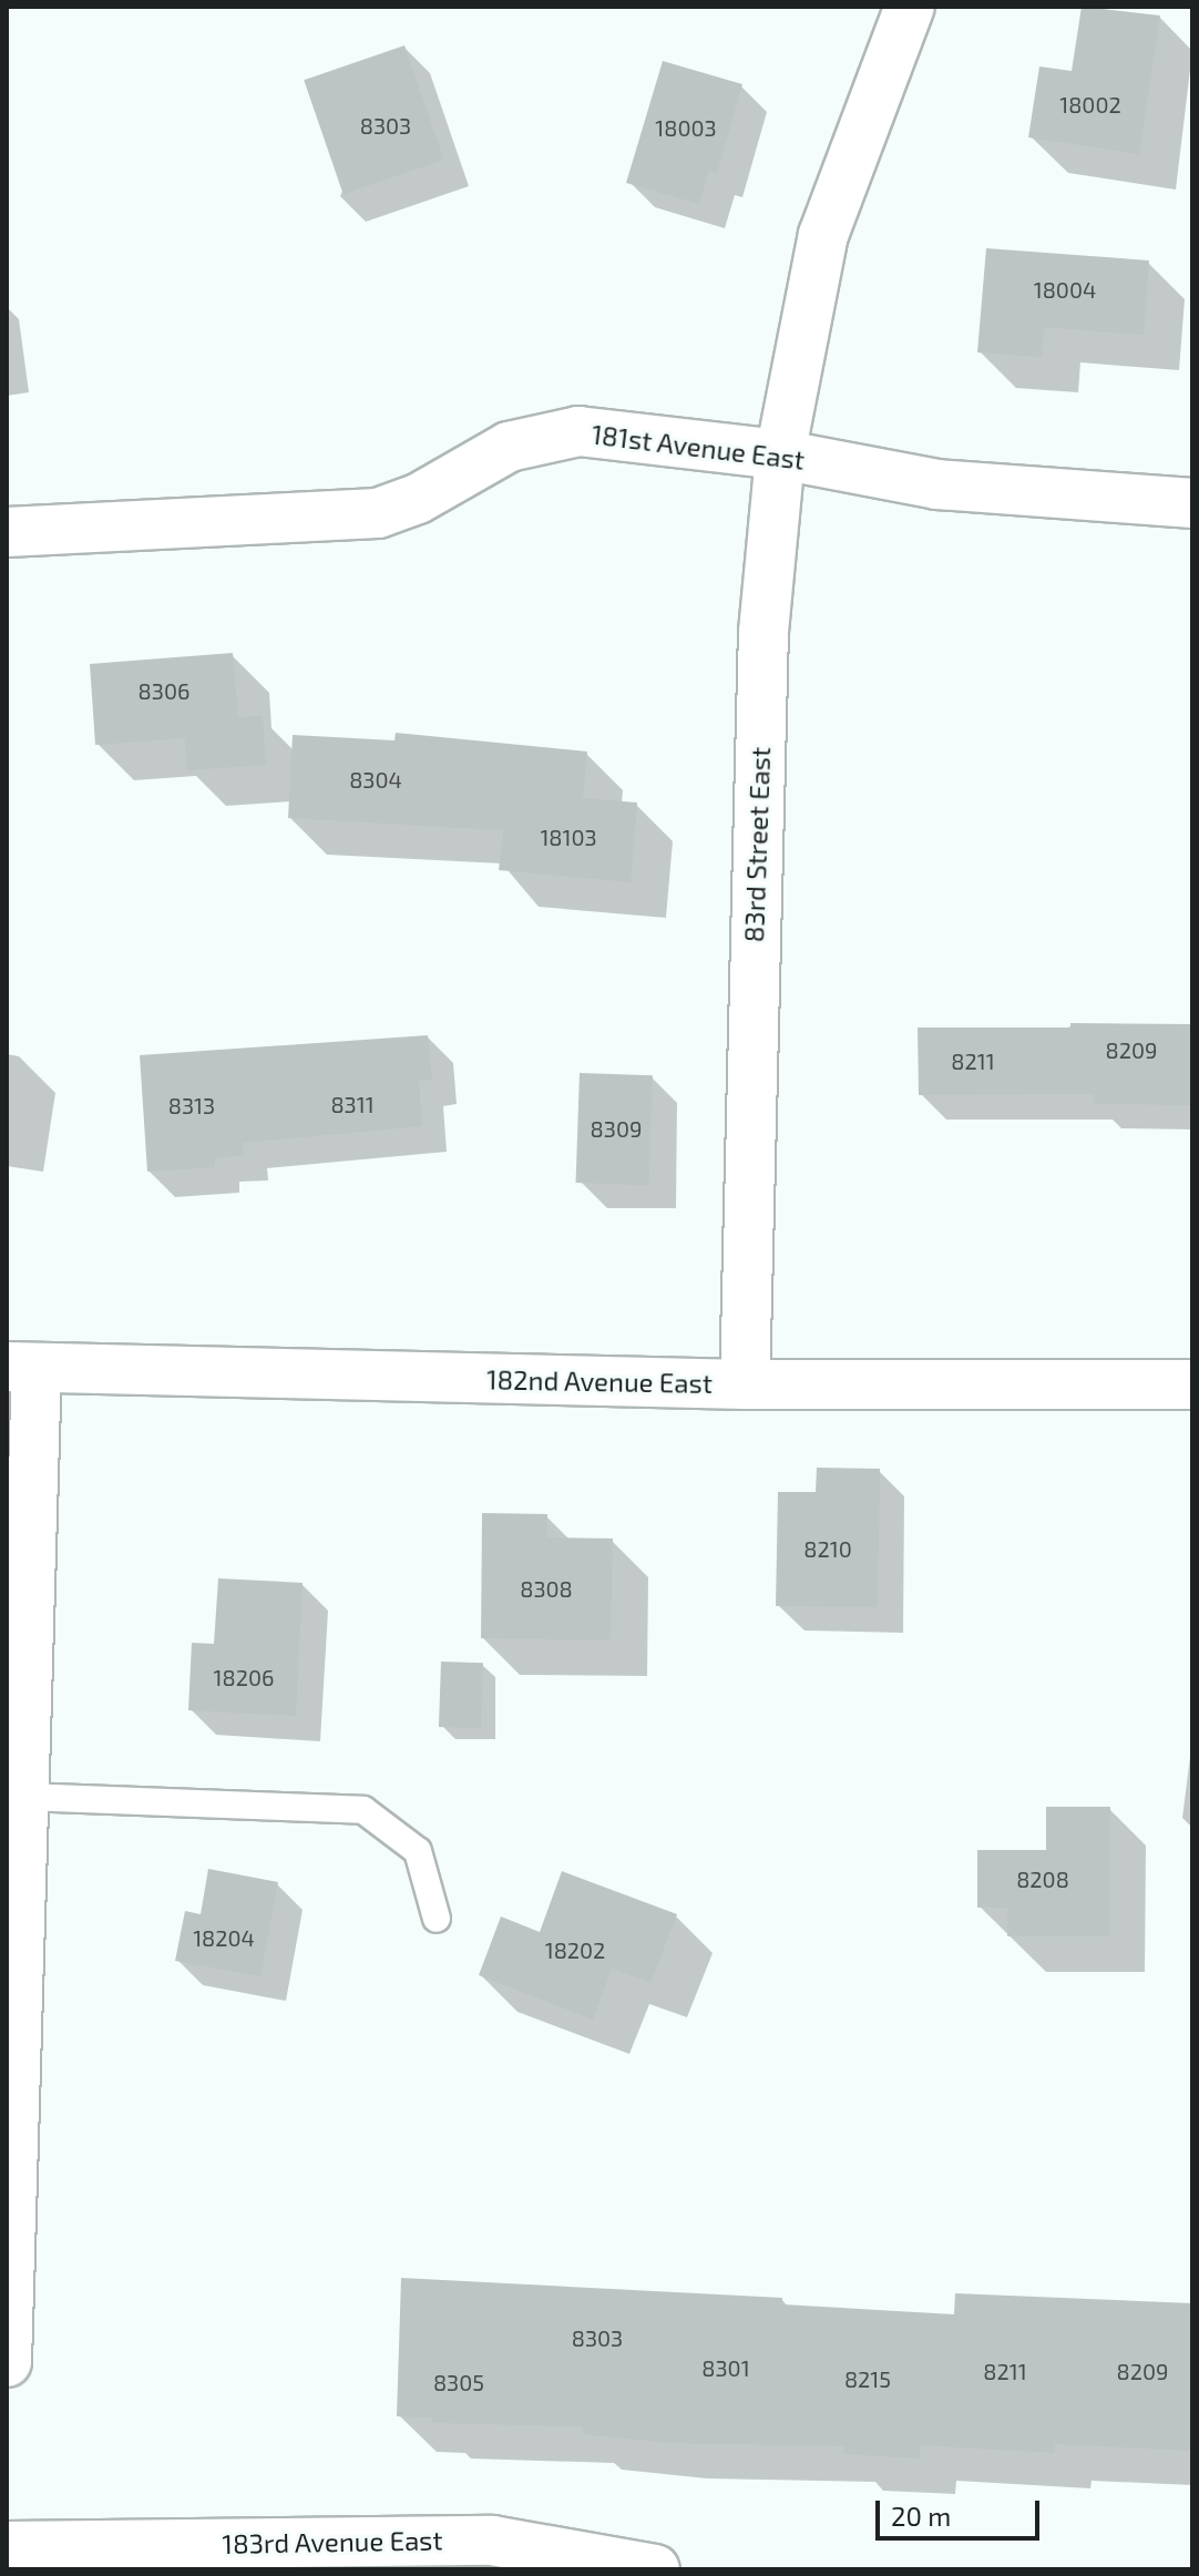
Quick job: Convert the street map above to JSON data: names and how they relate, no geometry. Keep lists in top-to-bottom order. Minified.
{"streets":{"street":["181st Avenue East","83rd Street East","182nd Avenue East","183rd Avenue East"]},"crossings":[["181st Avenue East","83rd Street East"],["83rd Street East","182nd Avenue East"]],"house_numbers":["18002","8303","18003","18004","8306","8304","18103","8209","8211","8311","8313","8309","8210","8308","18206","8208","18204","18202","8303","8301","8211","8209","8215","8305"],"scale_bar":"20 m"}
